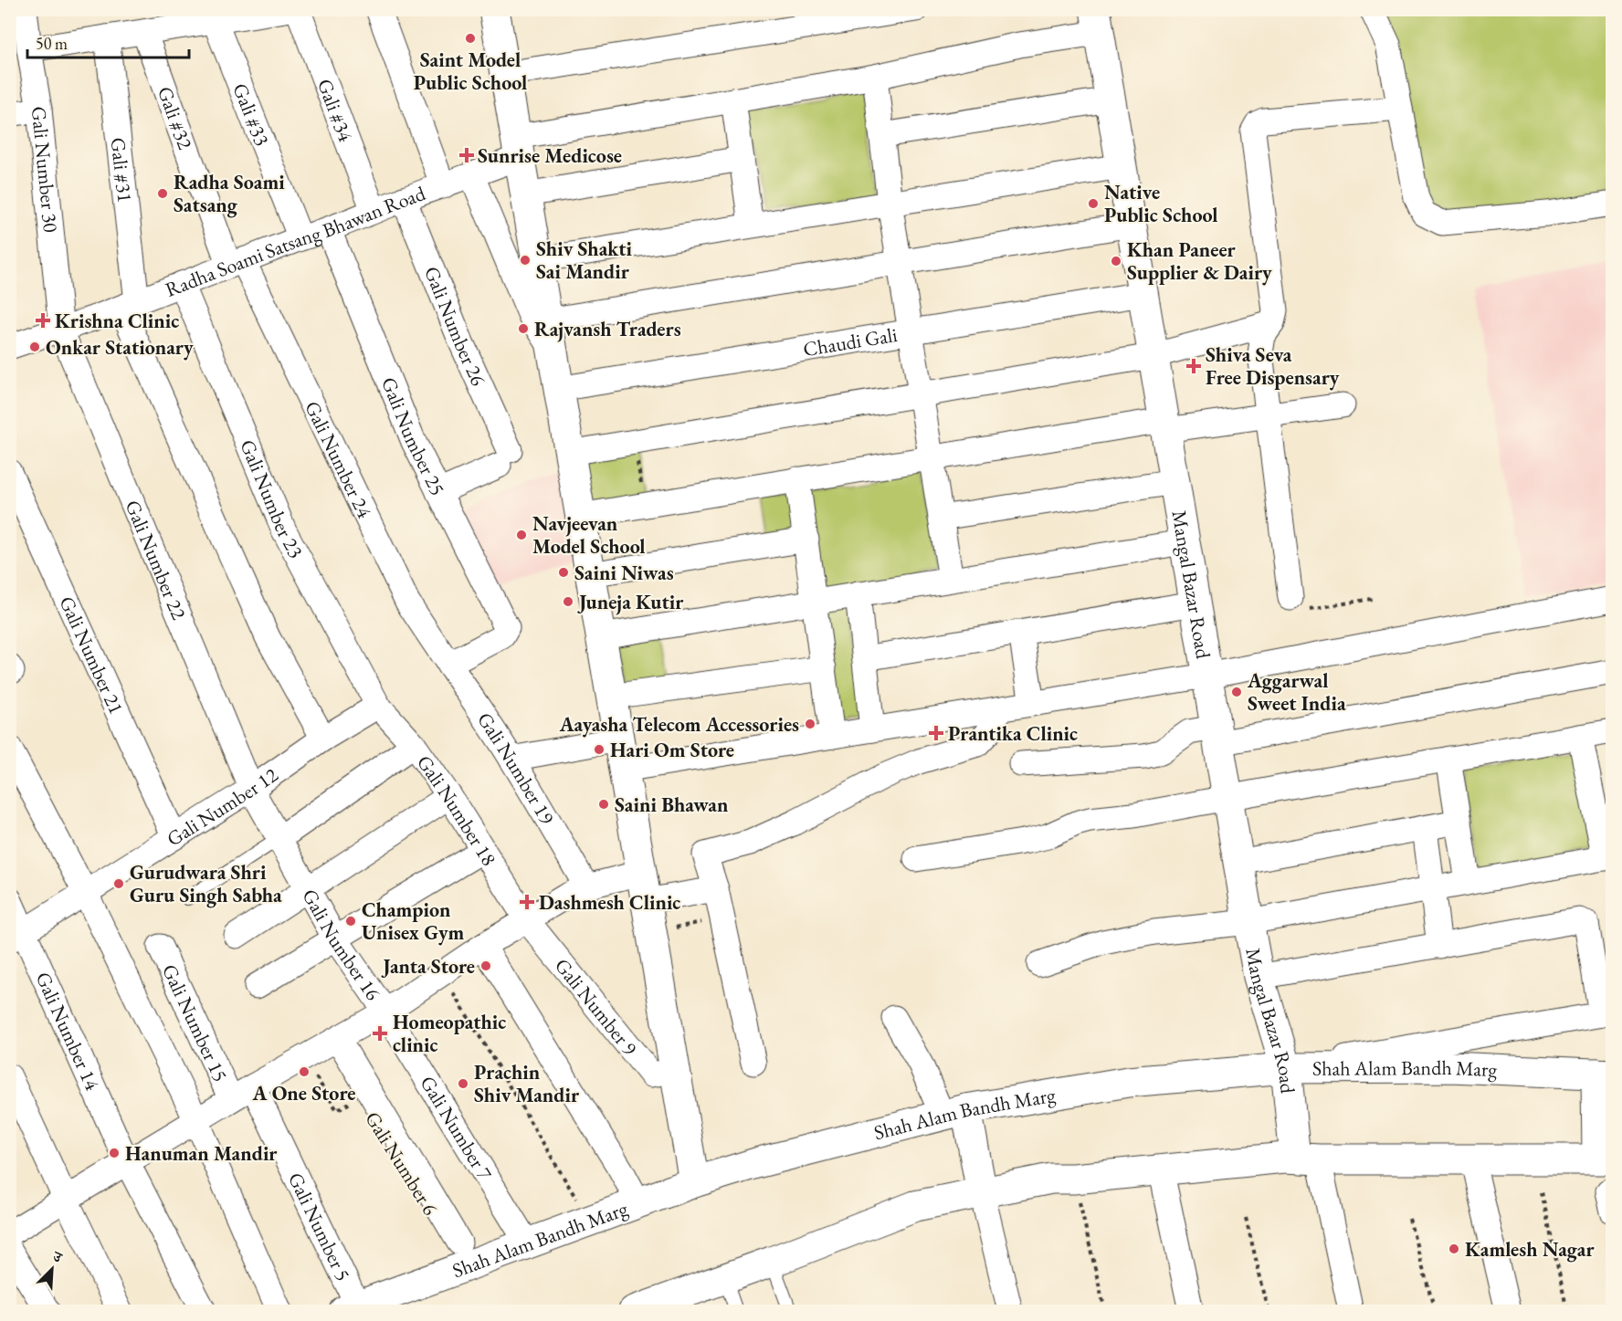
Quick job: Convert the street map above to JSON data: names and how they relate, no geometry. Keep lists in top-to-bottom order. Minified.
{"streets":{"street":["Gali #34","Gali #33","Gali #32","Gali Number 30","Gali #31","Radha Soami Satsang Bhawan Road","Gali Number 26","Chaudi Gali","Gali Number 25","Gali Number 24","Gali Number 23","Gali Number 22","Mangal Bazar Road","Gali Number 21","Gali Number 19","Gali Number 12","Gali Number 18","Gali Number 16","Gali Number 9","Gali Number 15","Gali Number 14","Shah Alam Bandh Marg","Gali Number 7","Gali Number 5"],"path":["Gali Number 6"]},"crossings":[["Gali #34","Radha Soami Satsang Bhawan Road"],["Gali #33","Radha Soami Satsang Bhawan Road"],["Gali #32","Radha Soami Satsang Bhawan Road"],["Gali #32","Gali Number 24"],["Gali Number 30","Radha Soami Satsang Bhawan Road"],["Gali Number 30","Gali Number 22"],["Gali #31","Radha Soami Satsang Bhawan Road"],["Gali #31","Gali Number 12"],["Radha Soami Satsang Bhawan Road","Gali Number 26"],["Radha Soami Satsang Bhawan Road","Gali Number 25"],["Radha Soami Satsang Bhawan Road","Gali Number 24"],["Radha Soami Satsang Bhawan Road","Gali Number 23"],["Radha Soami Satsang Bhawan Road","Gali Number 22"],["Radha Soami Satsang Bhawan Road","Mangal Bazar Road"],["Gali Number 26","Gali Number 25"],["Chaudi Gali","Mangal Bazar Road"],["Gali Number 25","Gali Number 24"],["Gali Number 25","Gali Number 19"],["Gali Number 24","Gali Number 19"],["Gali Number 23","Gali Number 12"],["Gali Number 23","Gali Number 18"],["Gali Number 22","Gali Number 12"],["Gali Number 22","Gali Number 16"],["Mangal Bazar Road","Shah Alam Bandh Marg"],["Gali Number 21","Gali Number 12"],["Gali Number 12","Gali Number 18"],["Gali Number 12","Gali Number 16"],["Gali Number 12","Gali Number 14"],["Gali Number 18","Gali Number 9"],["Gali Number 16","Gali Number 7"],["Shah Alam Bandh Marg","Gali Number 7"],["Shah Alam Bandh Marg","Gali Number 5"]],"places":{"other":["Saint Model Public School","Radha Soami Satsang","Native Public School","Shiv Shakti Sai Mandir","Khan Paneer Supplier & Dairy","Rajvansh Traders","Onkar Stationary","Navjeevan Model School","Saini Niwas","Juneja Kutir","Aggarwal Sweet India","Aayasha Telecom Accessories","Hari Om Store","Saini Bhawan","Gurudwara Shri Guru Singh Sabha","Champion Unisex Gym","Janta Store","A One Store","Prachin Shiv Mandir","Hanuman Mandir","Kamlesh Nagar"],"health":["Sunrise Medicose","Krishna Clinic","Shiva Seva Free Dispensary","Prantika Clinic","Dashmesh Clinic","Homeopathic clinic"]},"scale_bar":"50 m","north":"top right"}
